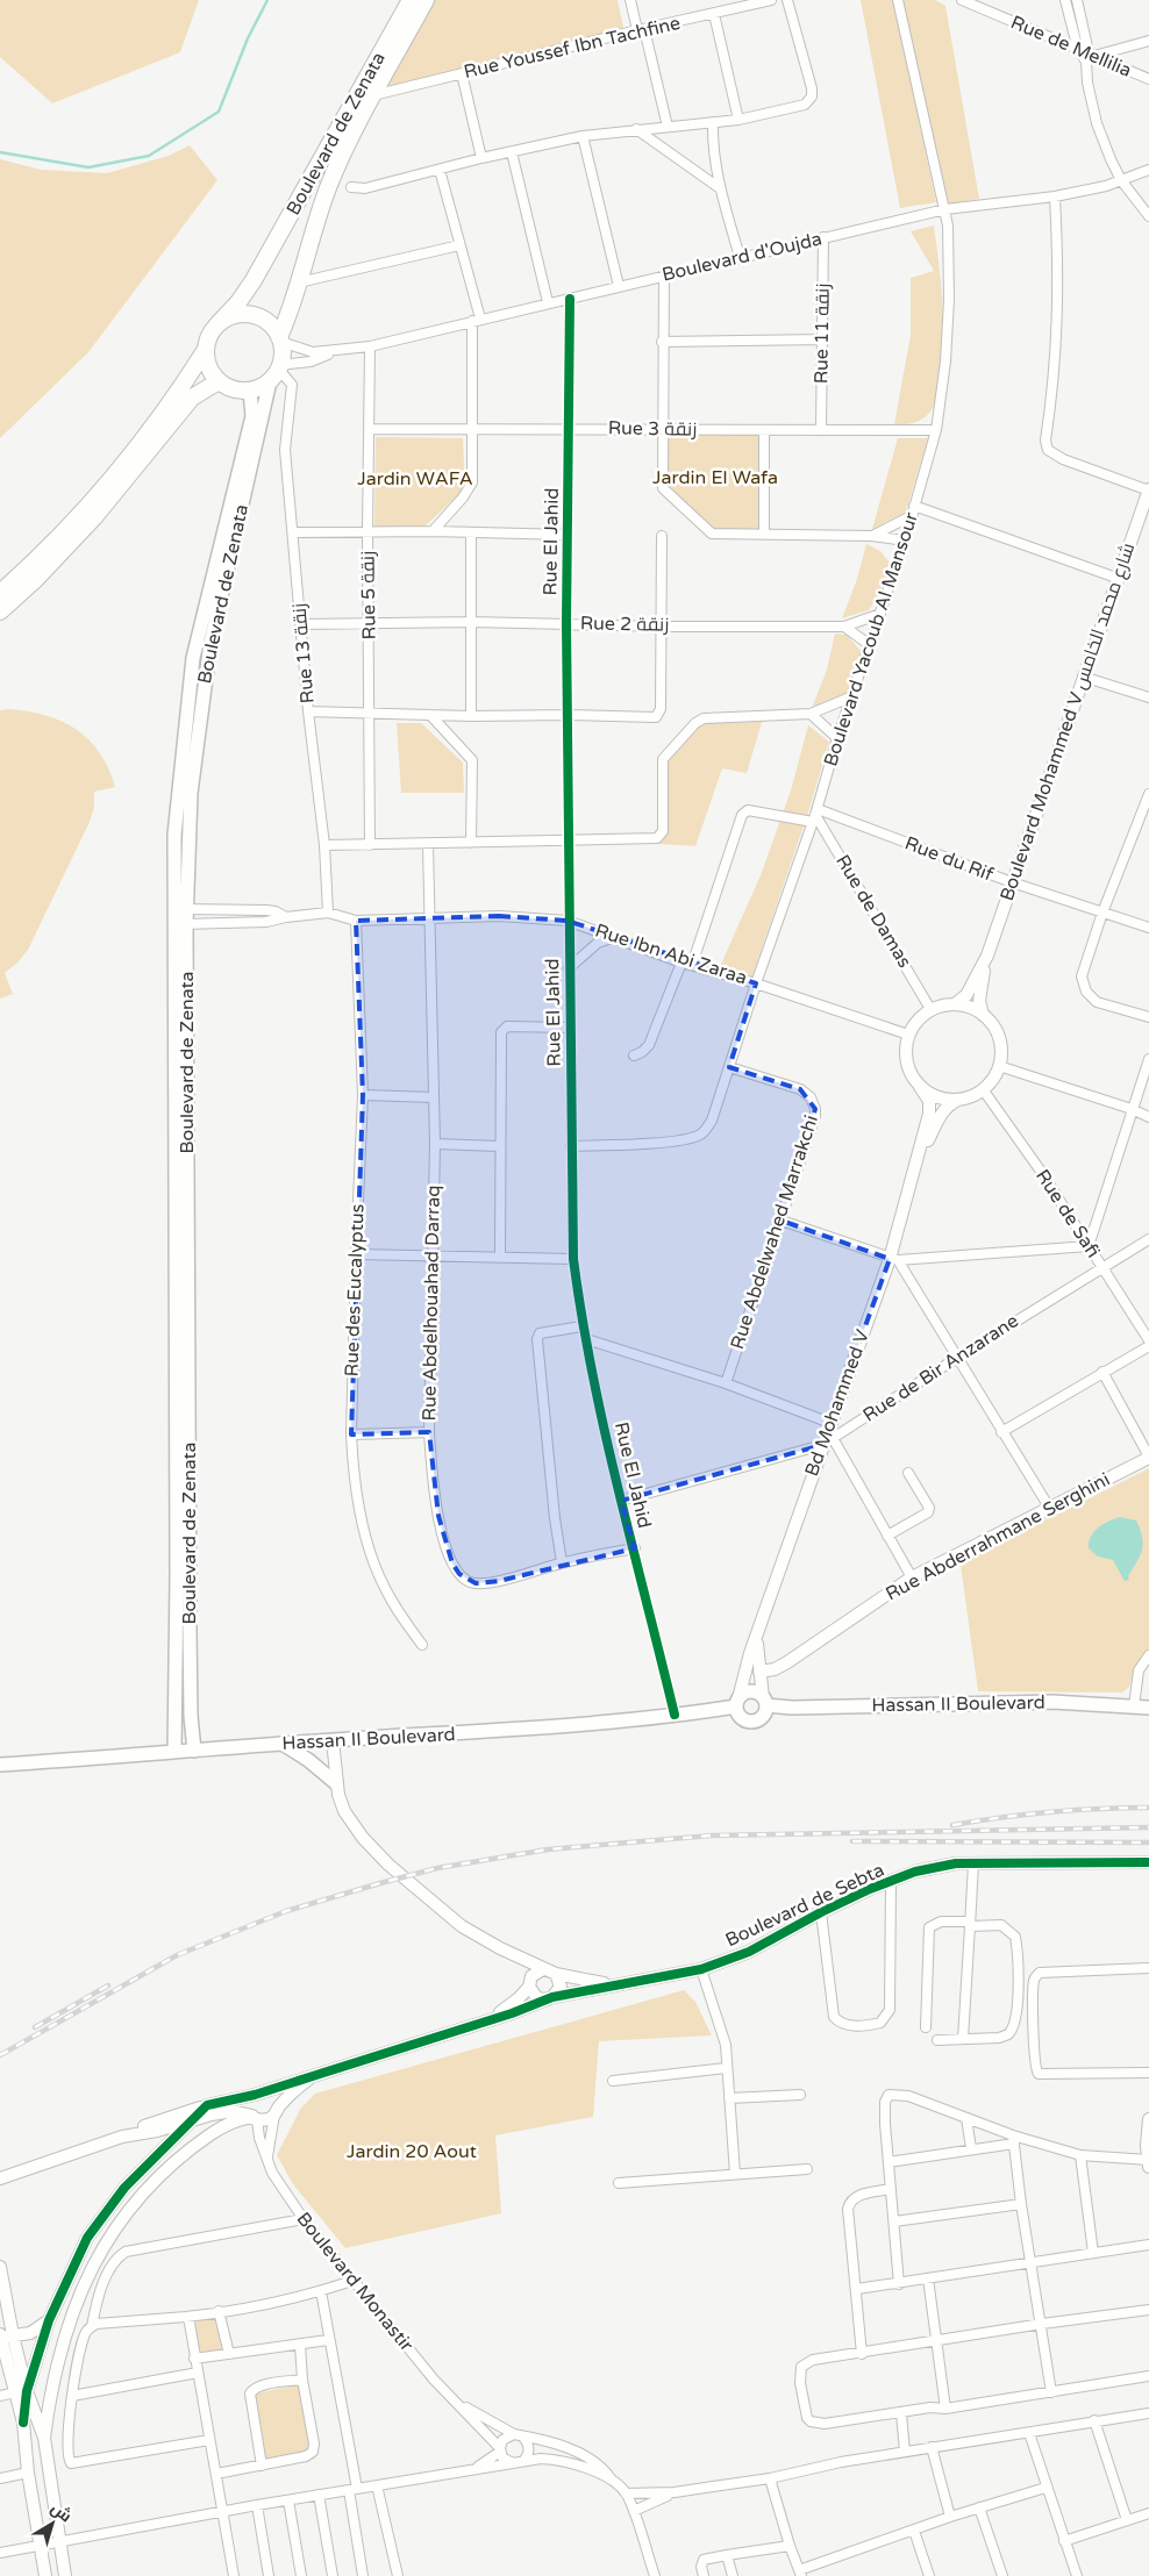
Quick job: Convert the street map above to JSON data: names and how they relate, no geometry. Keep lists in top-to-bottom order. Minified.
{"streets":{"highway":["Boulevard de Zenata"],"main road":["Hassan II Boulevard"],"street":["Rue de Mellilia","Rue Youssef Ibn Tachfine","Boulevard d'Oujda","Rue 11 زنقة","Rue 3 زنقة","Rue El Jahid","Rue 5 زنقة","Rue 2 زنقة","Boulevard Yacoub Al Mansour","Rue 13 زنقة","Boulevard Mohammed V شارع محمد الخامس","Rue du Rif","Rue de Damas","Rue Ibn Abi Zaraa","Rue de Safi","Rue Abdelwahed Marrakchi","Rue des Eucalyptus","Rue Abdelhouahad Darraq","Rue de Bir Anzarane","Bd Mohammed V","Rue Abderrahmane Serghini","Boulevard de Sebta","Boulevard Monastir"]},"crossings":[["Rue Youssef Ibn Tachfine","Boulevard de Zenata"],["Boulevard de Zenata","Boulevard d'Oujda"],["Boulevard de Zenata","Rue 13 زنقة"],["Boulevard de Zenata","Hassan II Boulevard"],["Boulevard d'Oujda","Rue 11 زنقة"],["Boulevard d'Oujda","Rue El Jahid"],["Boulevard d'Oujda","Rue 5 زنقة"],["Boulevard d'Oujda","Boulevard Yacoub Al Mansour"],["Boulevard d'Oujda","Rue 13 زنقة"],["Rue 11 زنقة","Rue 3 زنقة"],["Rue 3 زنقة","Rue El Jahid"],["Rue 3 زنقة","Rue 5 زنقة"],["Rue 3 زنقة","Boulevard Yacoub Al Mansour"],["Rue El Jahid","Rue 2 زنقة"],["Rue El Jahid","Boulevard Yacoub Al Mansour"],["Rue El Jahid","Rue Ibn Abi Zaraa"],["Rue El Jahid","Rue Abdelhouahad Darraq"],["Rue El Jahid","Rue de Bir Anzarane"],["Rue El Jahid","Hassan II Boulevard"],["Rue 5 زنقة","Rue 2 زنقة"],["Rue 2 زنقة","Boulevard Yacoub Al Mansour"],["Rue 2 زنقة","Rue 13 زنقة"],["Boulevard Yacoub Al Mansour","Rue du Rif"],["Boulevard Yacoub Al Mansour","Rue de Damas"],["Boulevard Yacoub Al Mansour","Rue Ibn Abi Zaraa"],["Boulevard Yacoub Al Mansour","Rue Abdelwahed Marrakchi"],["Boulevard Mohammed V شارع محمد الخامس","Rue du Rif"],["Boulevard Mohammed V شارع محمد الخامس","Rue de Damas"],["Boulevard Mohammed V شارع محمد الخامس","Rue Ibn Abi Zaraa"],["Boulevard Mohammed V شارع محمد الخامس","Rue de Safi"],["Boulevard Mohammed V شارع محمد الخامس","Bd Mohammed V"],["Rue du Rif","Rue de Damas"],["Rue du Rif","Rue Ibn Abi Zaraa"],["Rue de Damas","Rue Ibn Abi Zaraa"],["Rue de Damas","Rue de Safi"],["Rue de Damas","Bd Mohammed V"],["Rue Ibn Abi Zaraa","Rue de Safi"],["Rue Ibn Abi Zaraa","Rue des Eucalyptus"],["Rue Ibn Abi Zaraa","Rue Abdelhouahad Darraq"],["Rue Ibn Abi Zaraa","Bd Mohammed V"],["Rue de Safi","Rue de Bir Anzarane"],["Rue de Safi","Bd Mohammed V"],["Rue de Bir Anzarane","Bd Mohammed V"],["Bd Mohammed V","Rue Abderrahmane Serghini"],["Bd Mohammed V","Hassan II Boulevard"],["Boulevard de Sebta","Boulevard Monastir"]],"parks":["Jardin El Wafa","Jardin WAFA","Jardin 20 Aout"],"north":"top right"}
